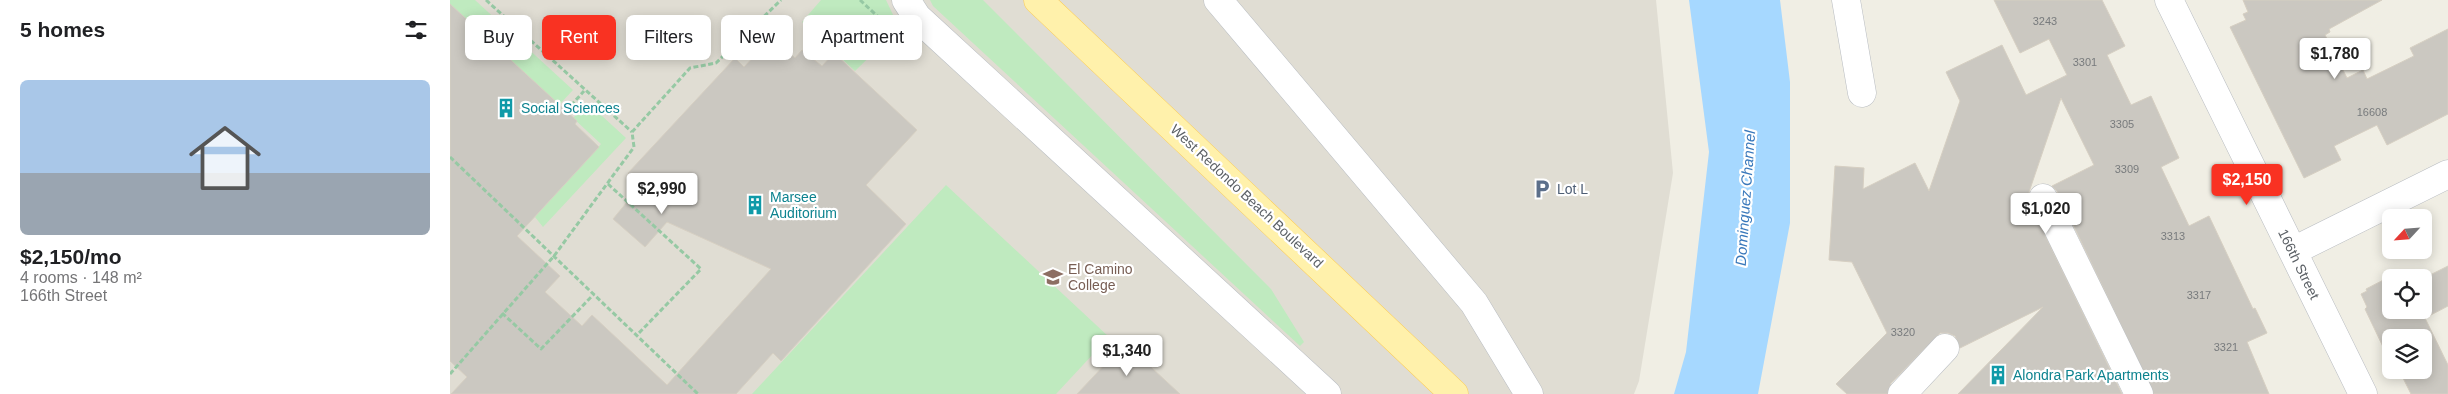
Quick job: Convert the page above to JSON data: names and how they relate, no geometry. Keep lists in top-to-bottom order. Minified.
{"streets":{"main road":["West Redondo Beach Boulevard"],"street":["166th Street"]},"water":["Dominguez Channel"],"places":{"building":["Social Sciences","Marsee Auditorium","Alondra Park Apartments"],"parking":["Lot L"],"school or university":["El Camino College"]},"house_numbers":["3243","3301","16608","3305","3309","3313","3317","3320","3321"],"north":"bottom left","page":{"heading":"5 homes","chip":["Buy","Rent","Filters","New","Apartment"],"price":["$1,780","$2,150","$2,990","$1,020","$1,340"],"list":[{"name":"$2,150/mo","note":"4 rooms · 148 m² · 166th Street"}]}}
